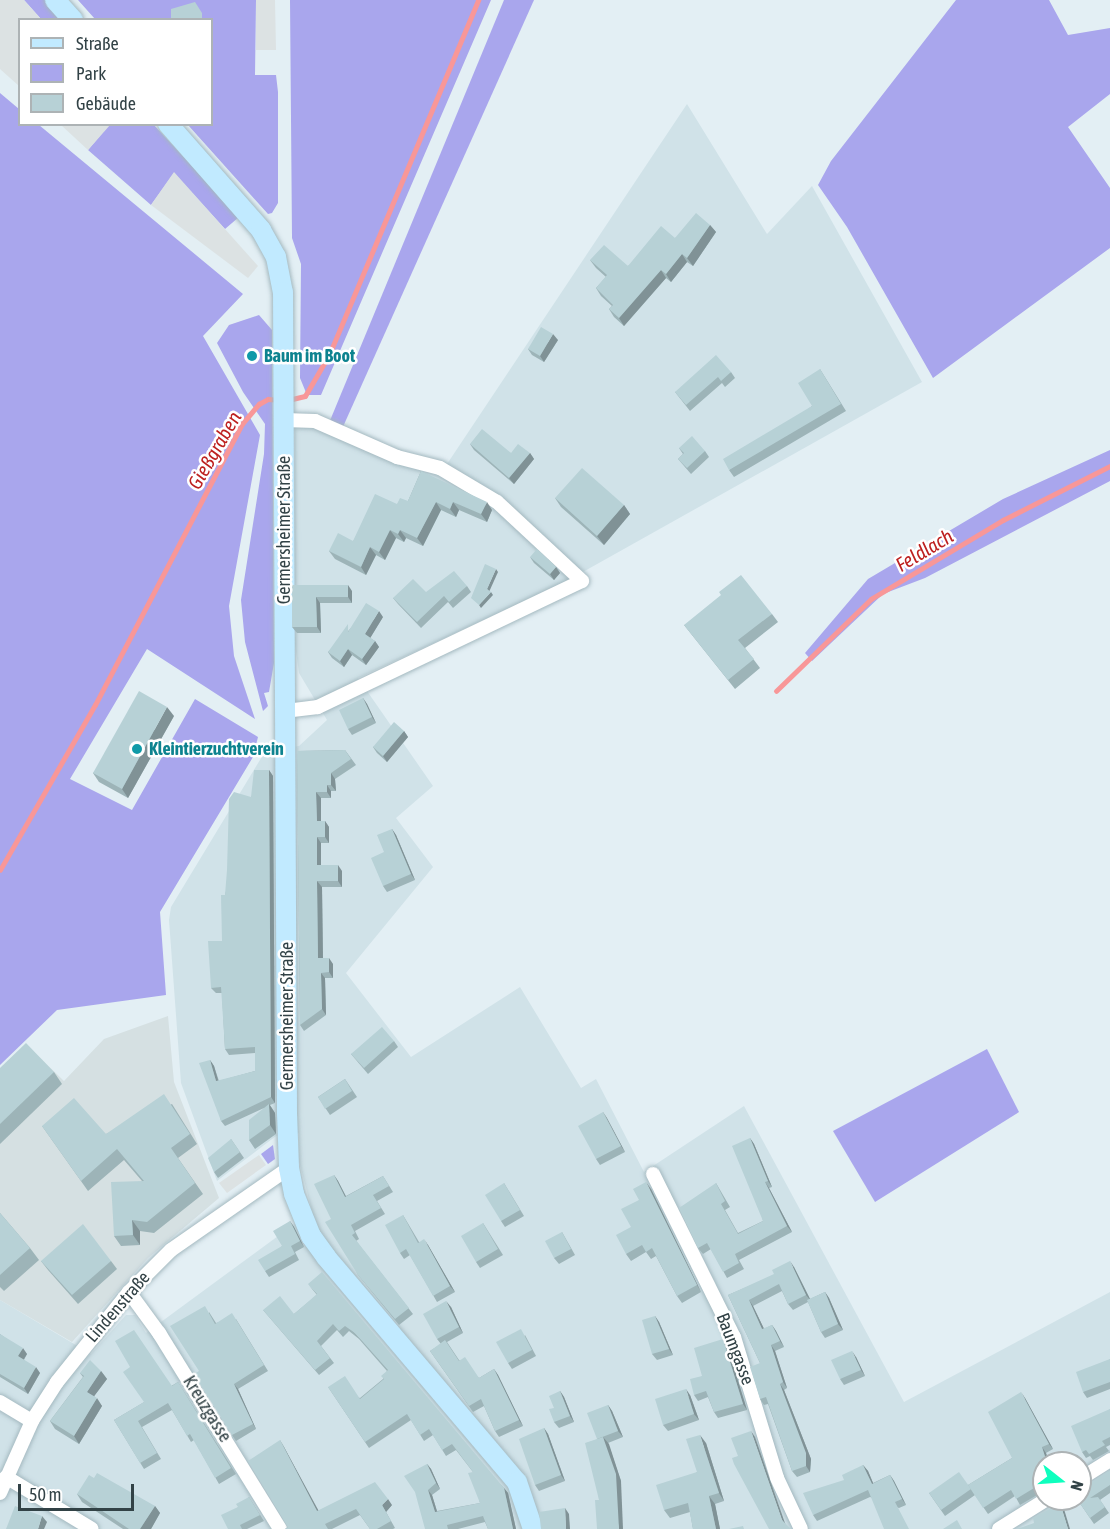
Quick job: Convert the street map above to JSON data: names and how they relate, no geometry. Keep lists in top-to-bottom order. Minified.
{"streets":{"street":["Germersheimer Straße","Lindenstraße","Baumgasse","Kreuzgasse"]},"crossings":[["Germersheimer Straße","Lindenstraße"],["Lindenstraße","Kreuzgasse"]],"water":["Gießgraben","Feldlach"],"places":["Baum im Boot","Kleintierzuchtverein"],"legend":["Straße","Park","Gebäude"],"scale_bar":"50 m","north":"right"}
